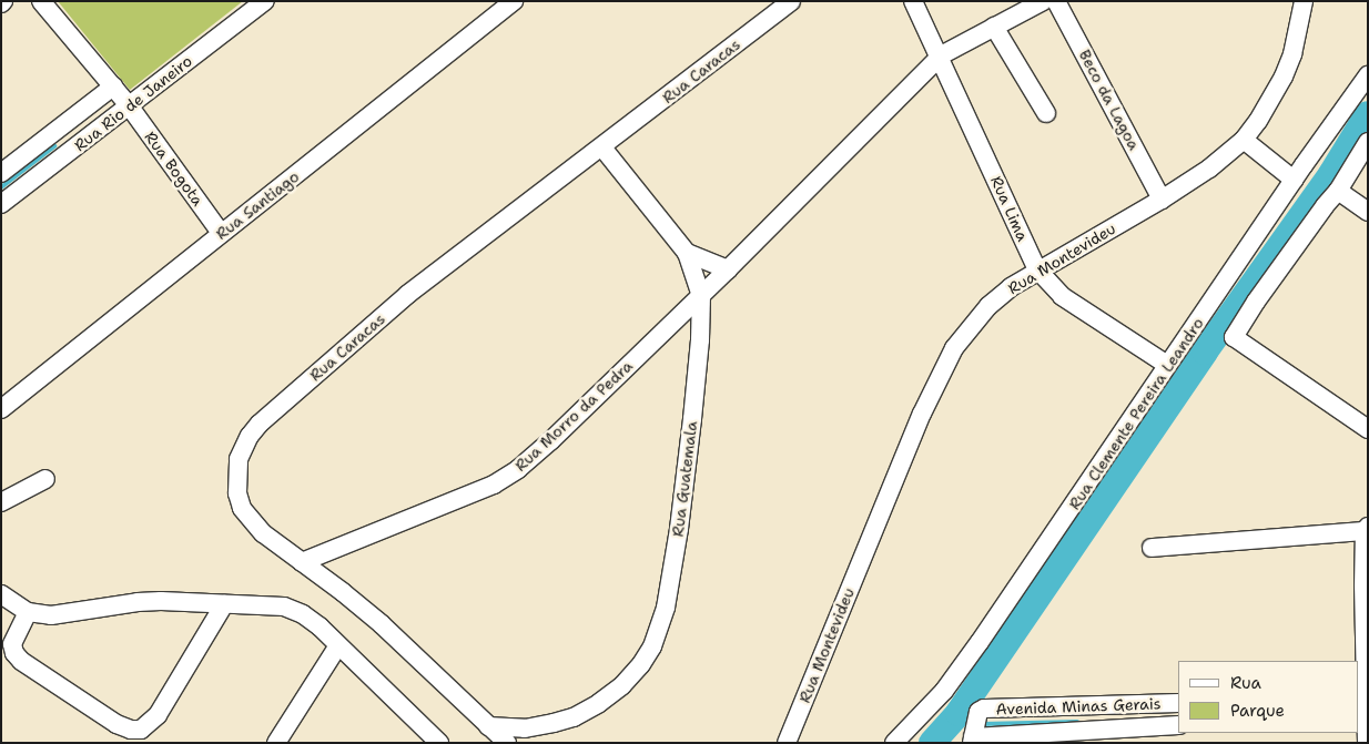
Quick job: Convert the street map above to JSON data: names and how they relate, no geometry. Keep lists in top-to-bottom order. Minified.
{"streets":{"street":["Rua Caracas","Beco da Lagoa","Rua Rio de Janeiro","Rua Bogota","Rua Santiago","Rua Lima","Rua Montevideu","Rua Clemente Pereira Leandro","Rua Morro da Pedra","Rua Guatemala","Avenida Minas Gerais"]},"crossings":[["Rua Caracas","Rua Morro da Pedra"],["Rua Caracas","Rua Guatemala"],["Beco da Lagoa","Rua Montevideu"],["Rua Rio de Janeiro","Rua Bogota"],["Rua Bogota","Rua Santiago"],["Rua Lima","Rua Montevideu"],["Rua Lima","Rua Clemente Pereira Leandro"],["Rua Lima","Rua Morro da Pedra"],["Rua Morro da Pedra","Rua Guatemala"]],"legend":["Rua","Parque"]}
